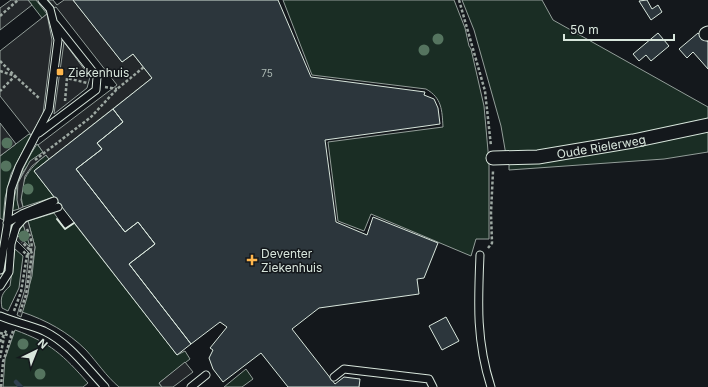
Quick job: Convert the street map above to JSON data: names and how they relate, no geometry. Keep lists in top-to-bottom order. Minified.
{"streets":{"street":["Oude Rielerweg"]},"places":{"transit":["Ziekenhuis"],"health":["Deventer Ziekenhuis"]},"house_numbers":["75"],"scale_bar":"50 m","north":"top right"}
